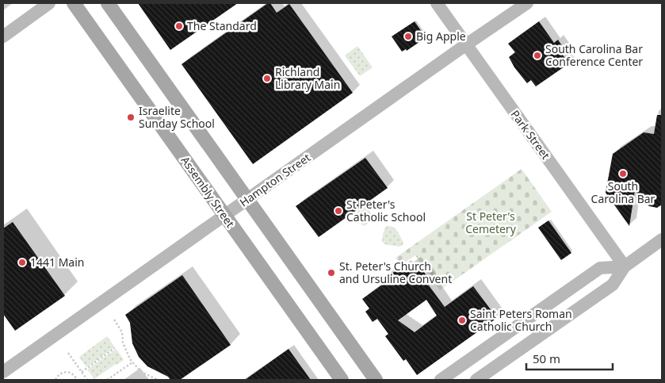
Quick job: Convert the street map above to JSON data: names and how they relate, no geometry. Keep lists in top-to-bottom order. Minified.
{"streets":{"main road":["Park Street","Hampton Street","Assembly Street"]},"crossings":[["Park Street","Hampton Street"],["Hampton Street","Assembly Street"]],"parks":["St Peter's Cemetery"],"places":["The Standard","Big Apple","South Carolina Bar Conference Center","Richland Library Main","Israelite Sunday School","South Carolina Bar","St Peter's Catholic School","1441 Main","St. Peter's Church and Ursuline Convent","Saint Peters Roman Catholic Church"],"scale_bar":"50 m"}
